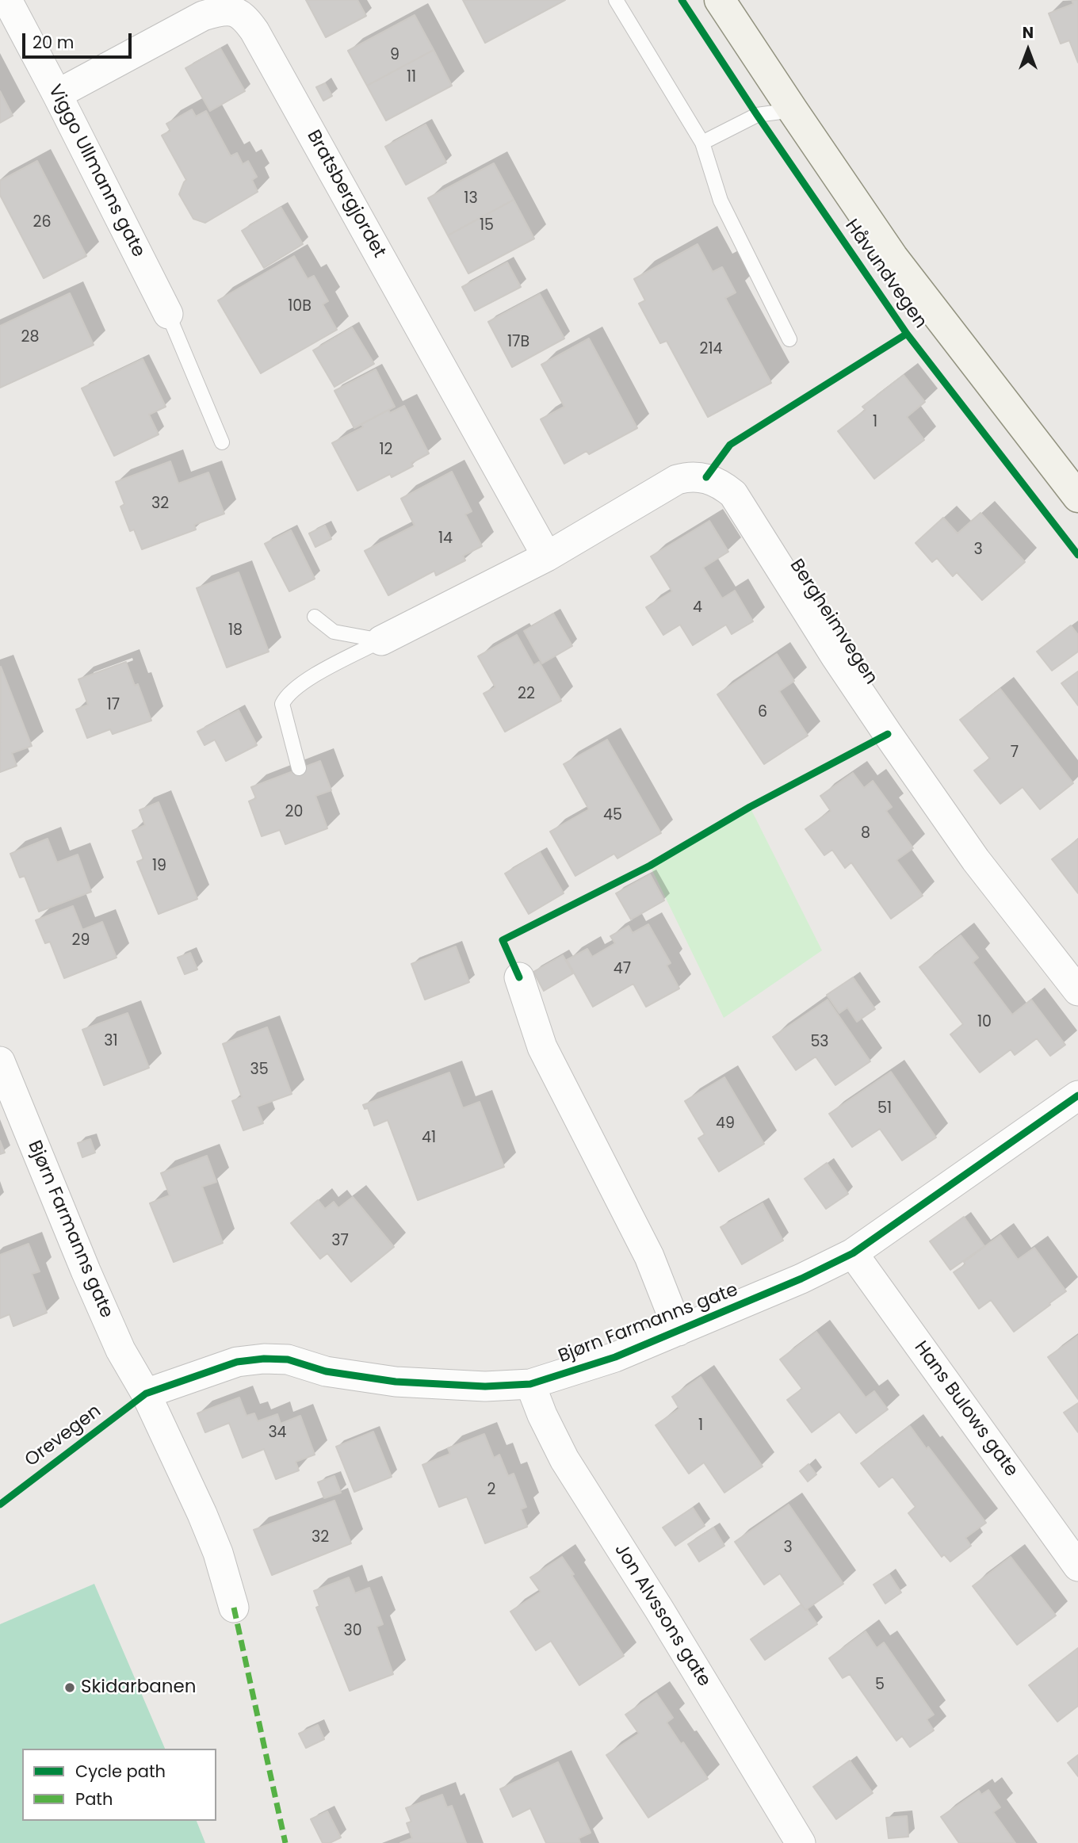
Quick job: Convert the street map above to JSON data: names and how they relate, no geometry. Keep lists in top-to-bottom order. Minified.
{"streets":{"main road":["Håvundvegen"],"street":["Viggo Ullmanns gate","Bratsbergjordet","Bergheimvegen","Bjørn Farmanns gate","Hans Bulows gate","Jon Alvssons gate"],"cycle path":["Orevegen"]},"crossings":[["Viggo Ullmanns gate","Bratsbergjordet"],["Bratsbergjordet","Bergheimvegen"],["Bjørn Farmanns gate","Hans Bulows gate"],["Bjørn Farmanns gate","Jon Alvssons gate"]],"places":["Skidarbanen"],"house_numbers":["9","11","13","26","15","10B","28","17B","214","1","12","32","14","3","4","18","22","17","6","7","20","45","8","19","29","47","10","31","53","35","51","49","41","37","1","34","2","32","3","30","5"],"legend":["Cycle path","Path"],"scale_bar":"20 m","north":"top"}
